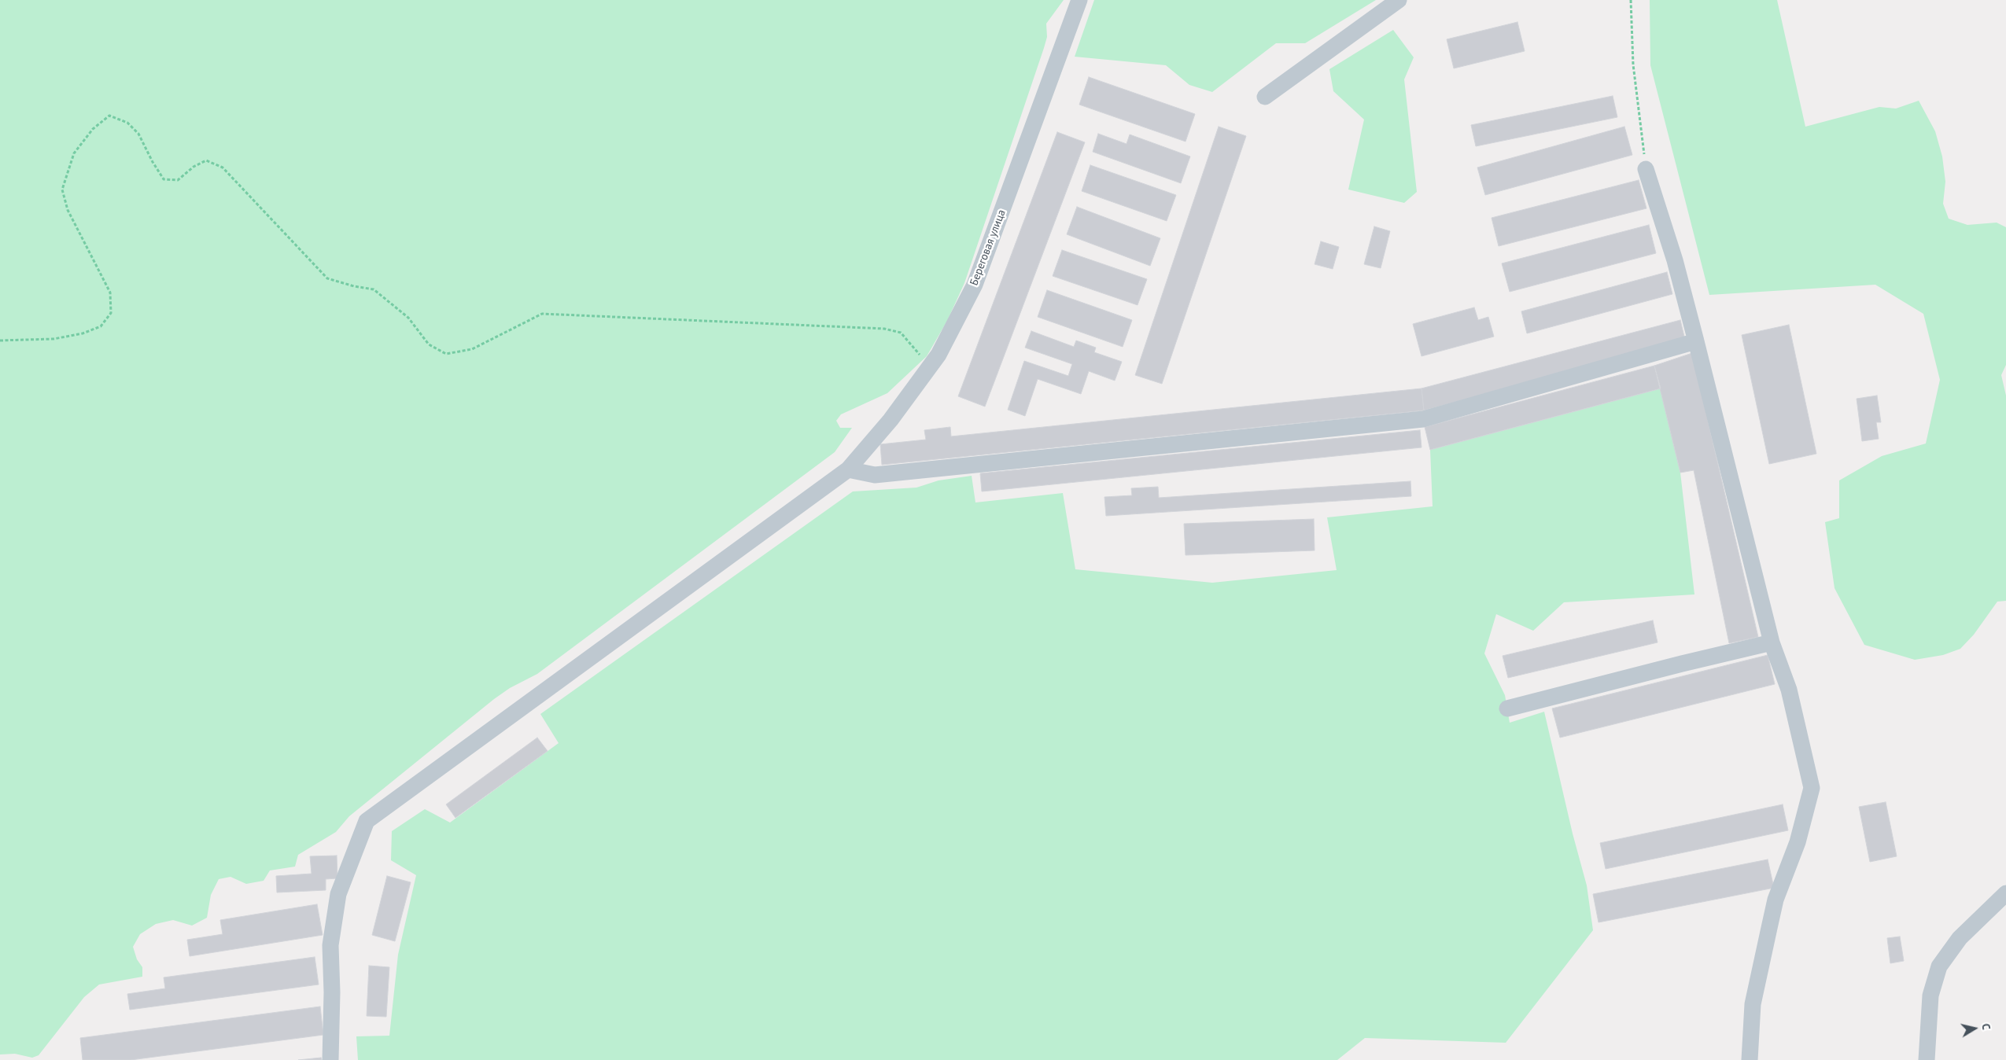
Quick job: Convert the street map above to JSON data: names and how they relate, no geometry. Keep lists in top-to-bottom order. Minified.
{"streets":{"street":["Береговая улица"]},"north":"right"}
